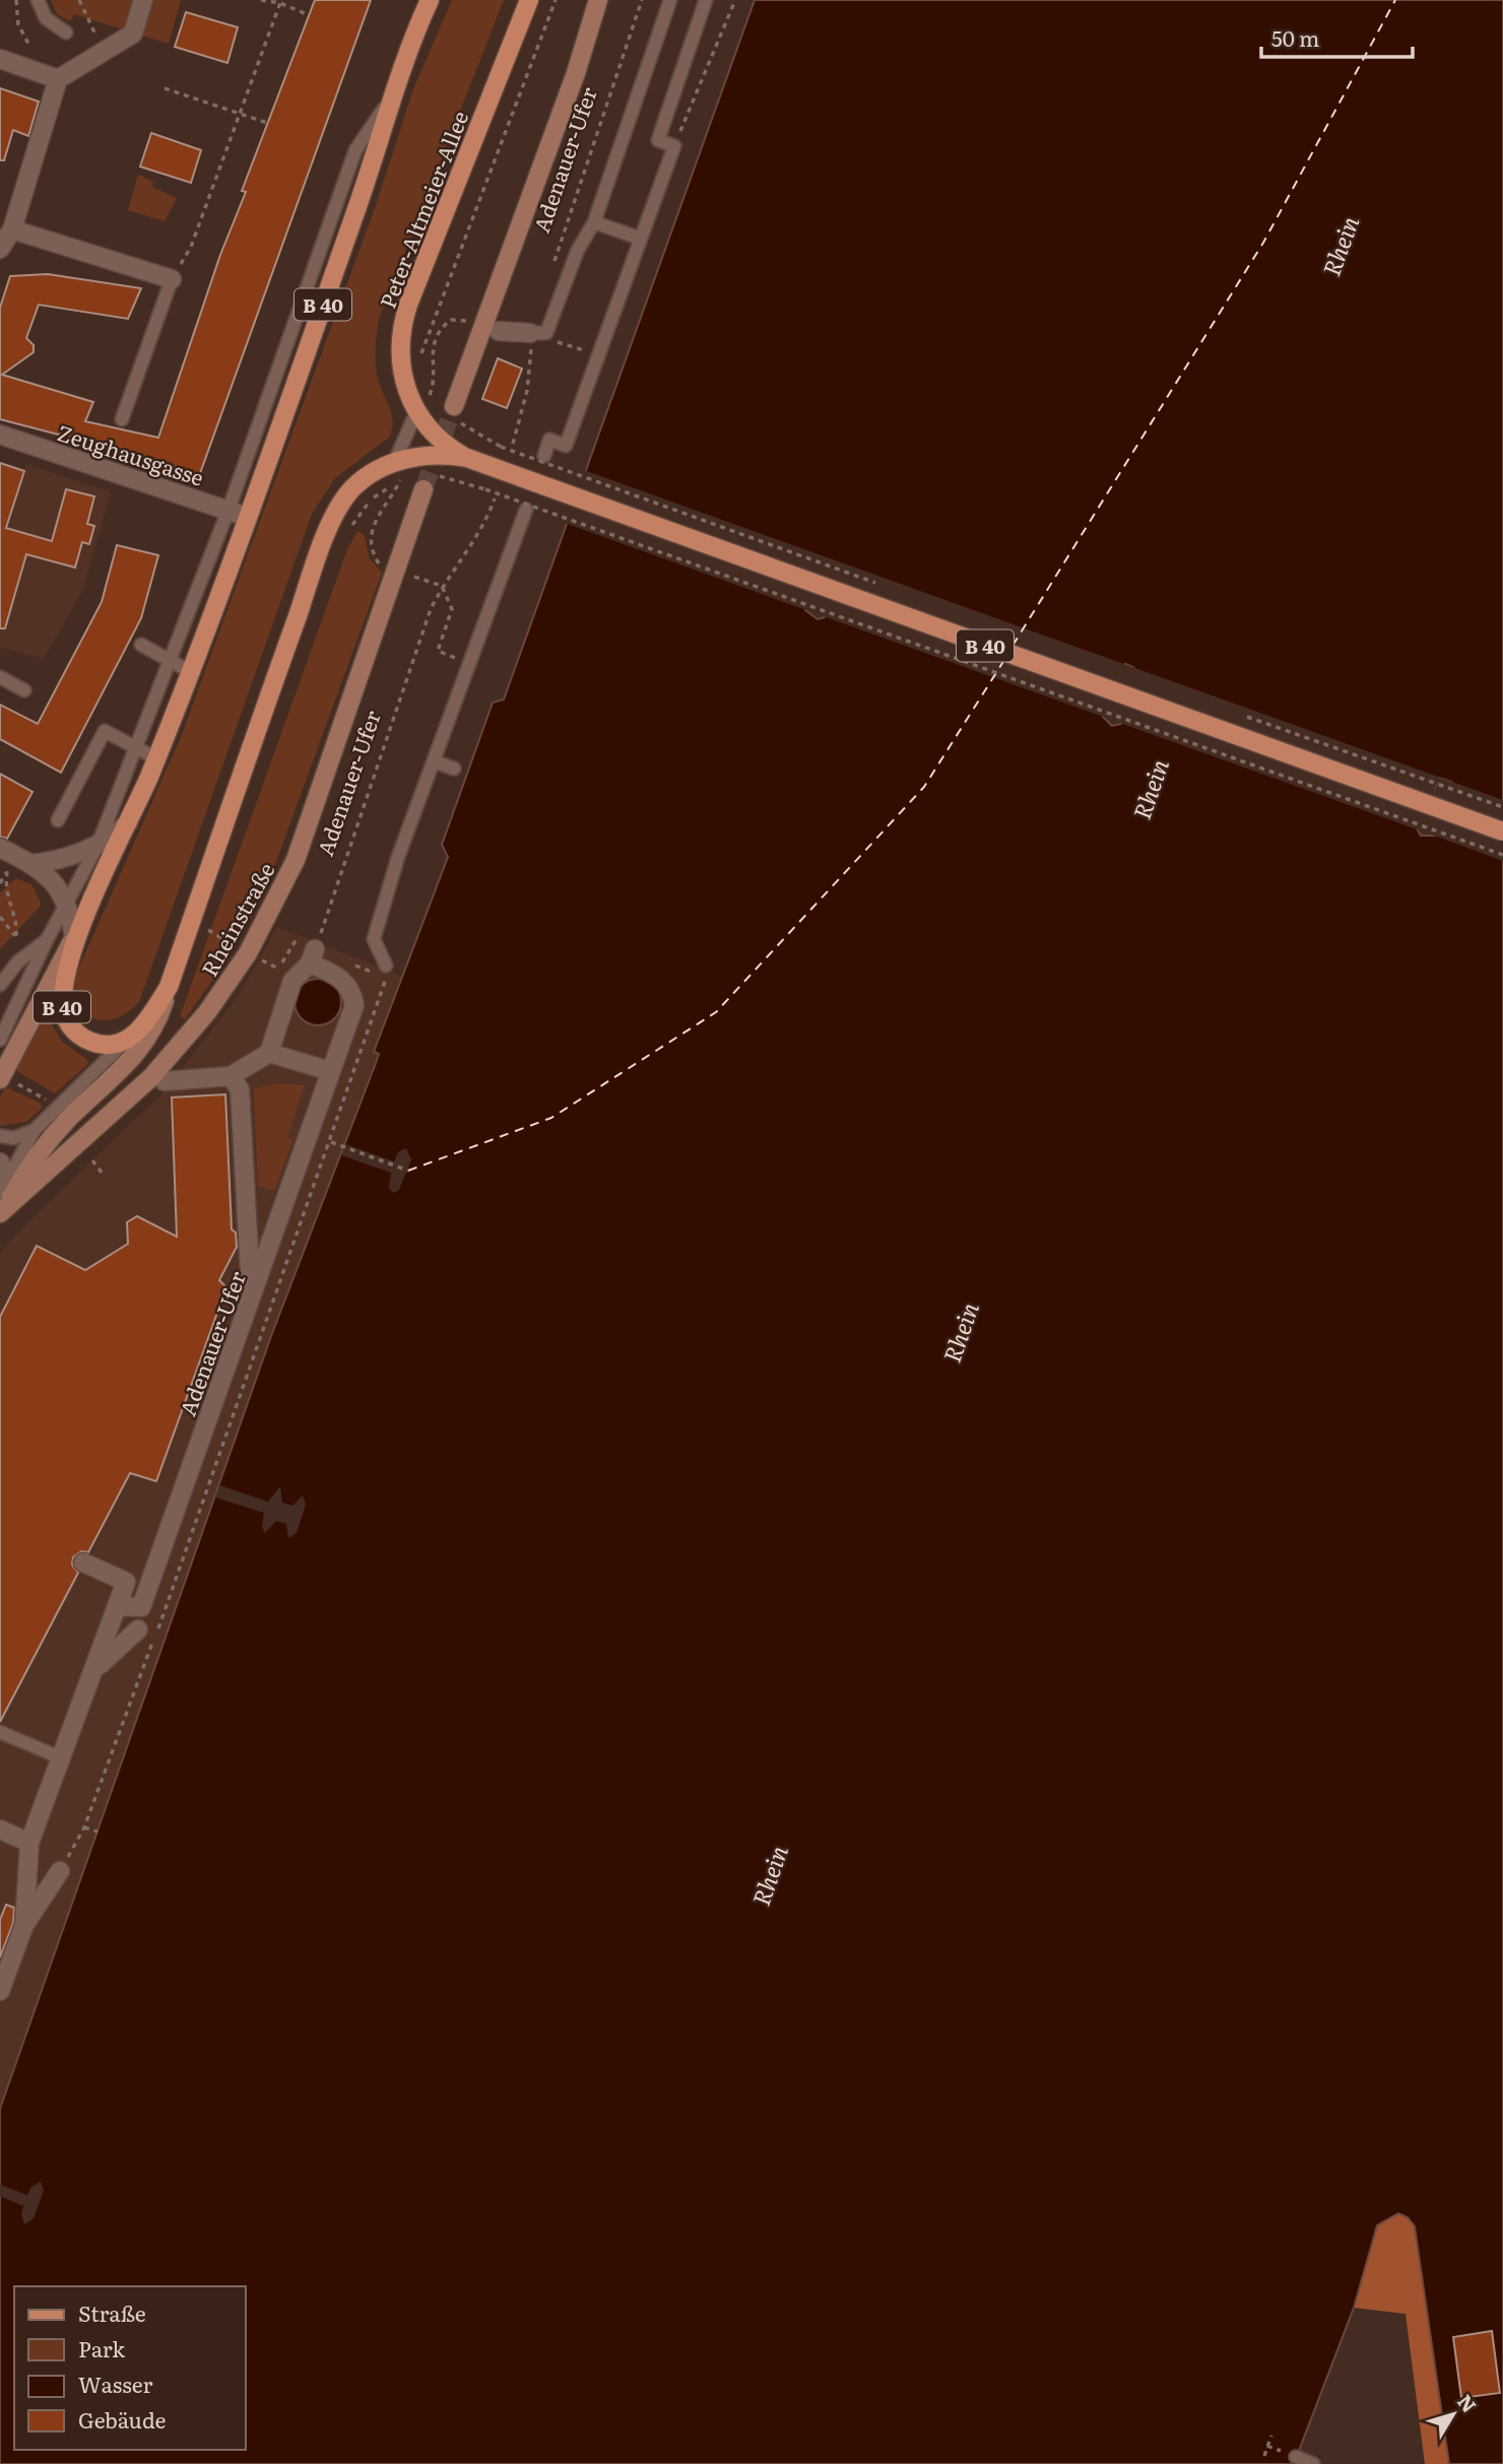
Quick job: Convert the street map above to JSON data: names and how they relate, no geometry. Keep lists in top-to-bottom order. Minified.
{"streets":{"main road":["Peter-Altmeier-Allee","B 40","Rheinstraße"],"street":["Adenauer-Ufer","Zeughausgasse"]},"crossings":[["Peter-Altmeier-Allee","B 40"],["Peter-Altmeier-Allee","Rheinstraße"],["B 40","Zeughausgasse"],["B 40","Rheinstraße"]],"water":["Rhein"],"legend":["Straße","Park","Wasser","Gebäude"],"scale_bar":"50 m","north":"top right"}
